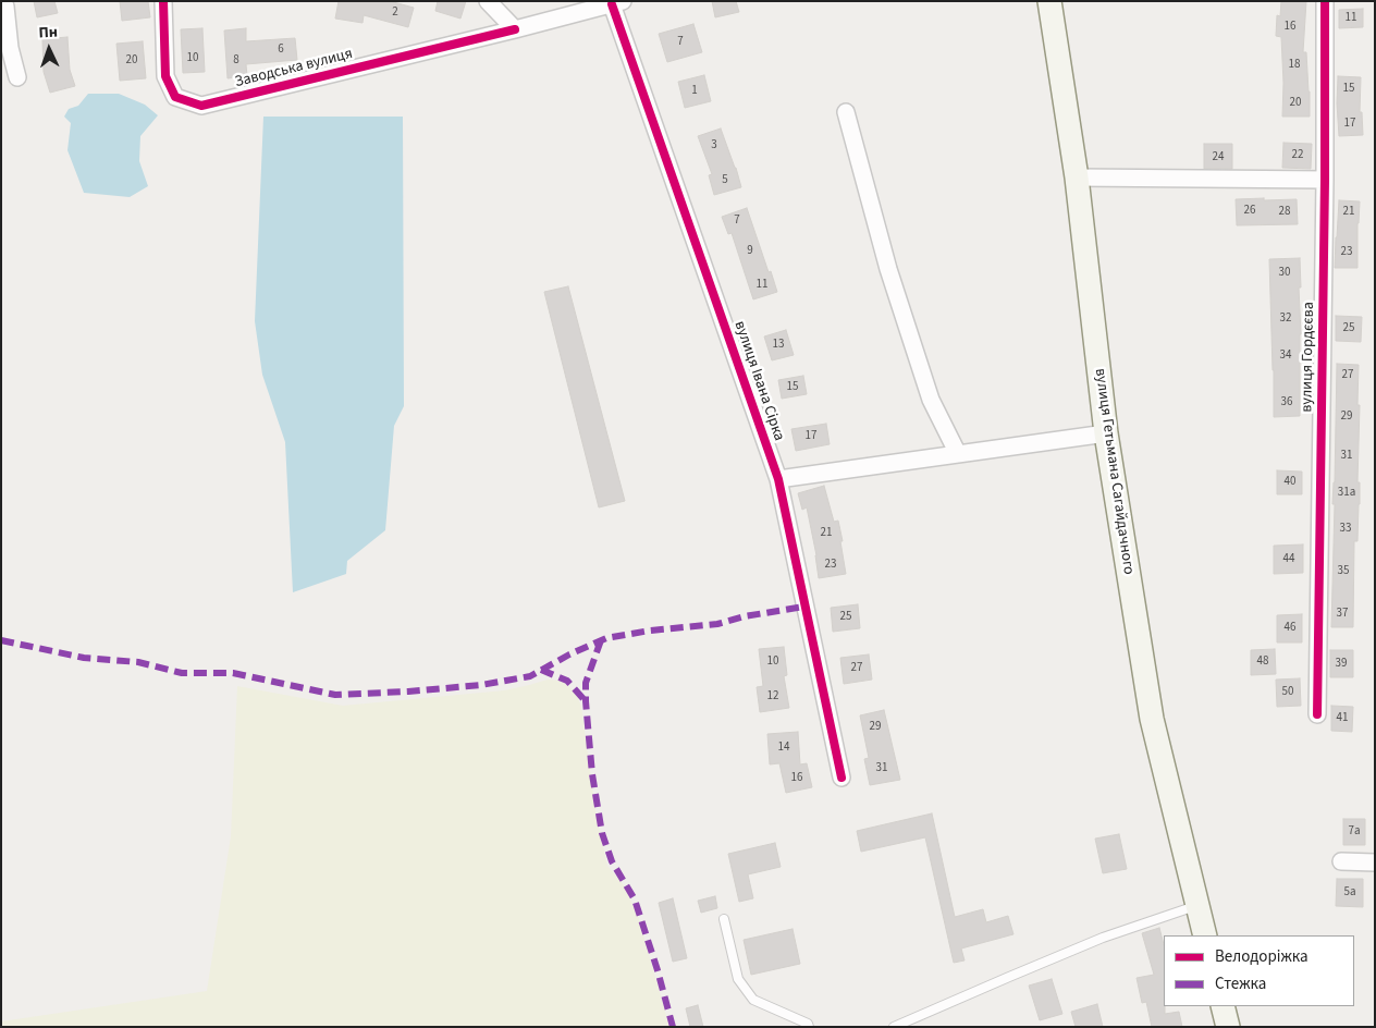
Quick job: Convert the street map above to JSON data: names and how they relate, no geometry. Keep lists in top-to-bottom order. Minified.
{"streets":{"main road":["вулиця Гетьмана Сагайдачного"],"street":["Заводська вулиця","вулиця Гордєєва","вулиця Івана Сірка"]},"crossings":[["Заводська вулиця","вулиця Івана Сірка"]],"house_numbers":["2","11","16","7","6","10","20","8","18","15","1","20","17","3","22","24","5","26","28","21","7","9","23","30","11","32","25","13","34","27","15","36","29","17","31","40","31а","33","21","44","23","35","37","25","46","10","48","39","27","50","12","41","29","14","31","16","7а","5а"],"legend":["Велодоріжка","Стежка"],"north":"top"}
